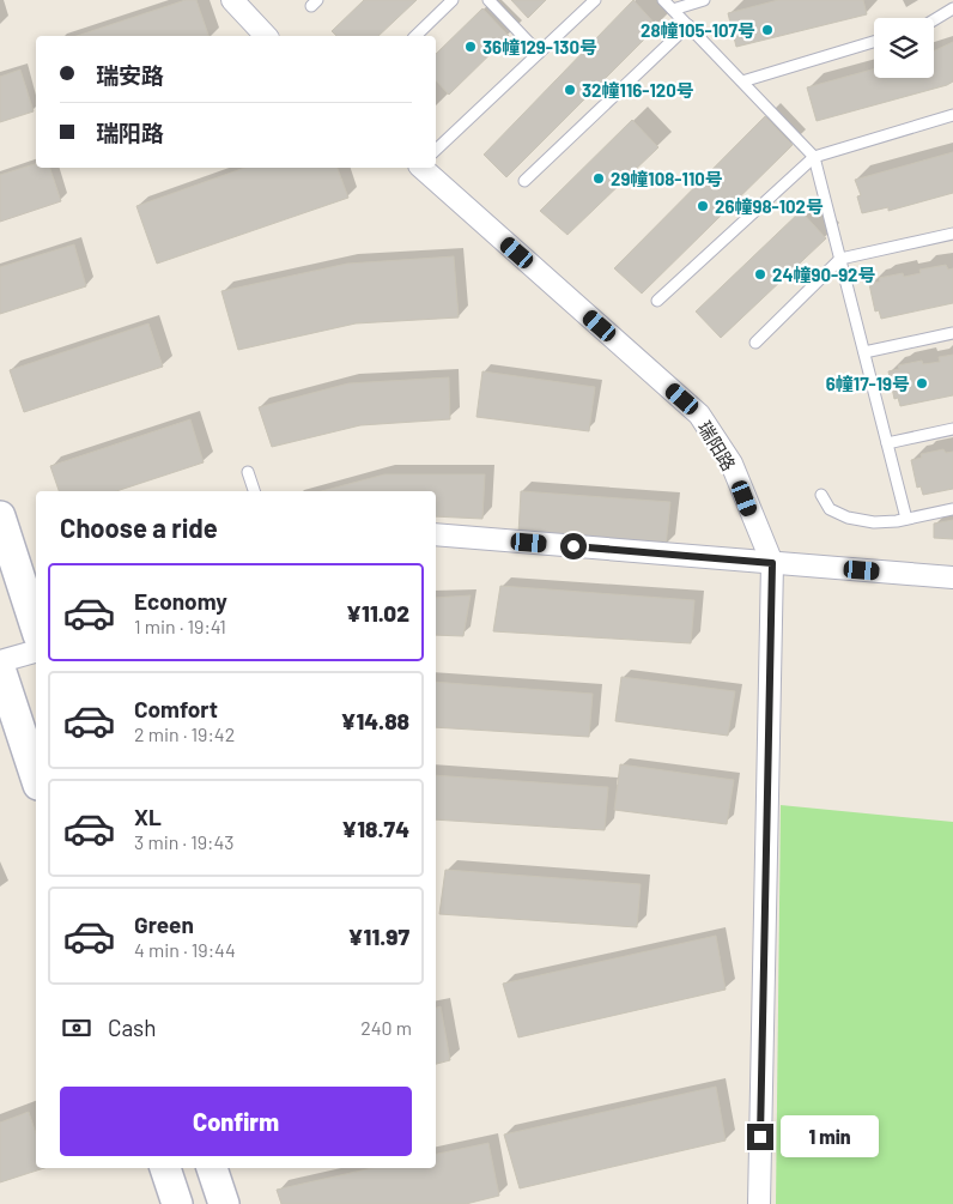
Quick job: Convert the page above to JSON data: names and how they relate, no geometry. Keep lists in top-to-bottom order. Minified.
{"streets":{"street":["瑞阳路"]},"places":["28幢105-107号","36幢129-130号","32幢116-120号","29幢108-110号","26幢98-102号","24幢90-92号","6幢17-19号"],"page":{"banner":["瑞安路","瑞阳路"],"heading":"Choose a ride","list":[{"name":"Economy","note":"1 min · 19:41","value":"¥11.02"},{"name":"Comfort","note":"2 min · 19:42","value":"¥14.88"},{"name":"XL","note":"3 min · 19:43","value":"¥18.74"},{"name":"Green","note":"4 min · 19:44","value":"¥11.97"}],"pay":["Cash","240 m"],"buttons":"Confirm","bubble":"1 min"}}
